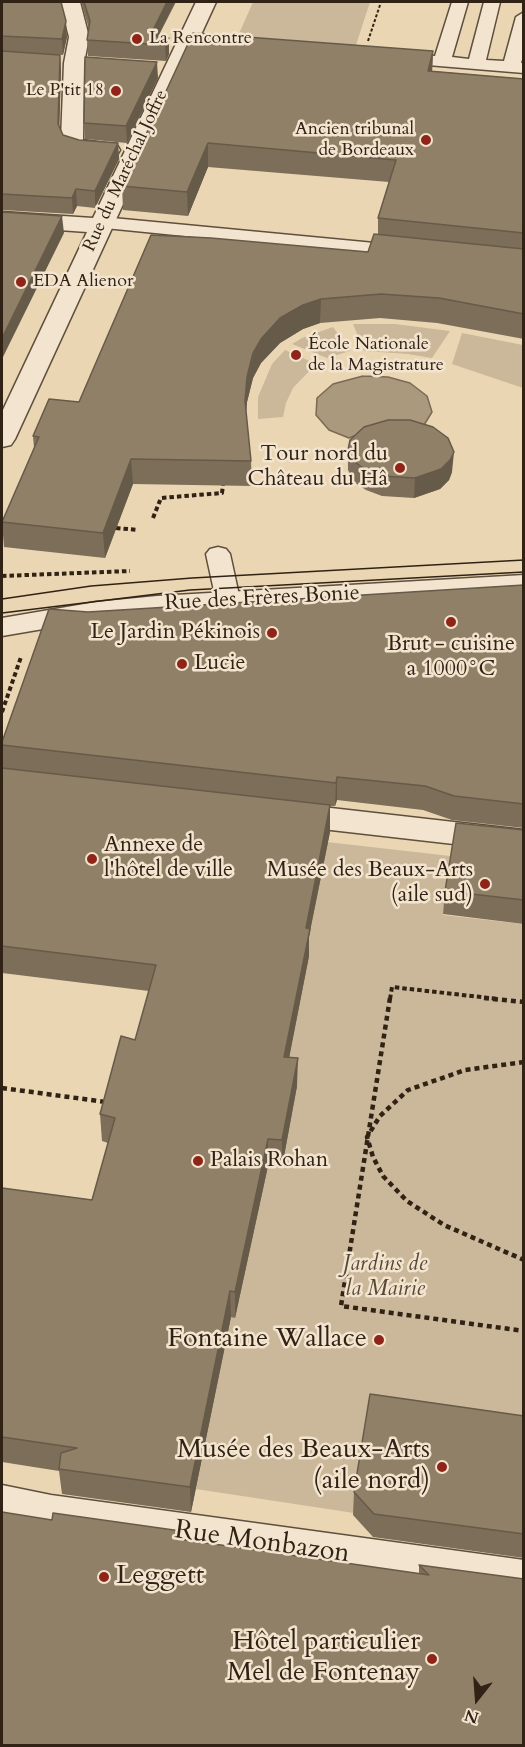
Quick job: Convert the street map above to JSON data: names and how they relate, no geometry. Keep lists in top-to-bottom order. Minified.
{"streets":{"street":["Rue du Maréchal Joffre","Rue des Frères Bonie","Rue Monbazon"]},"parks":["Jardins de la Mairie"],"places":["La Rencontre","Le P'tit 18","Ancien tribunal de Bordeaux","EDA Alienor","École Nationale de la Magistrature","Tour nord du Château du Hâ","Brut - cuisine a 1000°C","Le Jardin Pékinois","Lucie","Annexe de l'hôtel de ville","Musée des Beaux-Arts (aile sud)","Palais Rohan","Fontaine Wallace","Musée des Beaux-Arts (aile nord)","Leggett","Hôtel particulier Mel de Fontenay"],"north":"bottom"}
